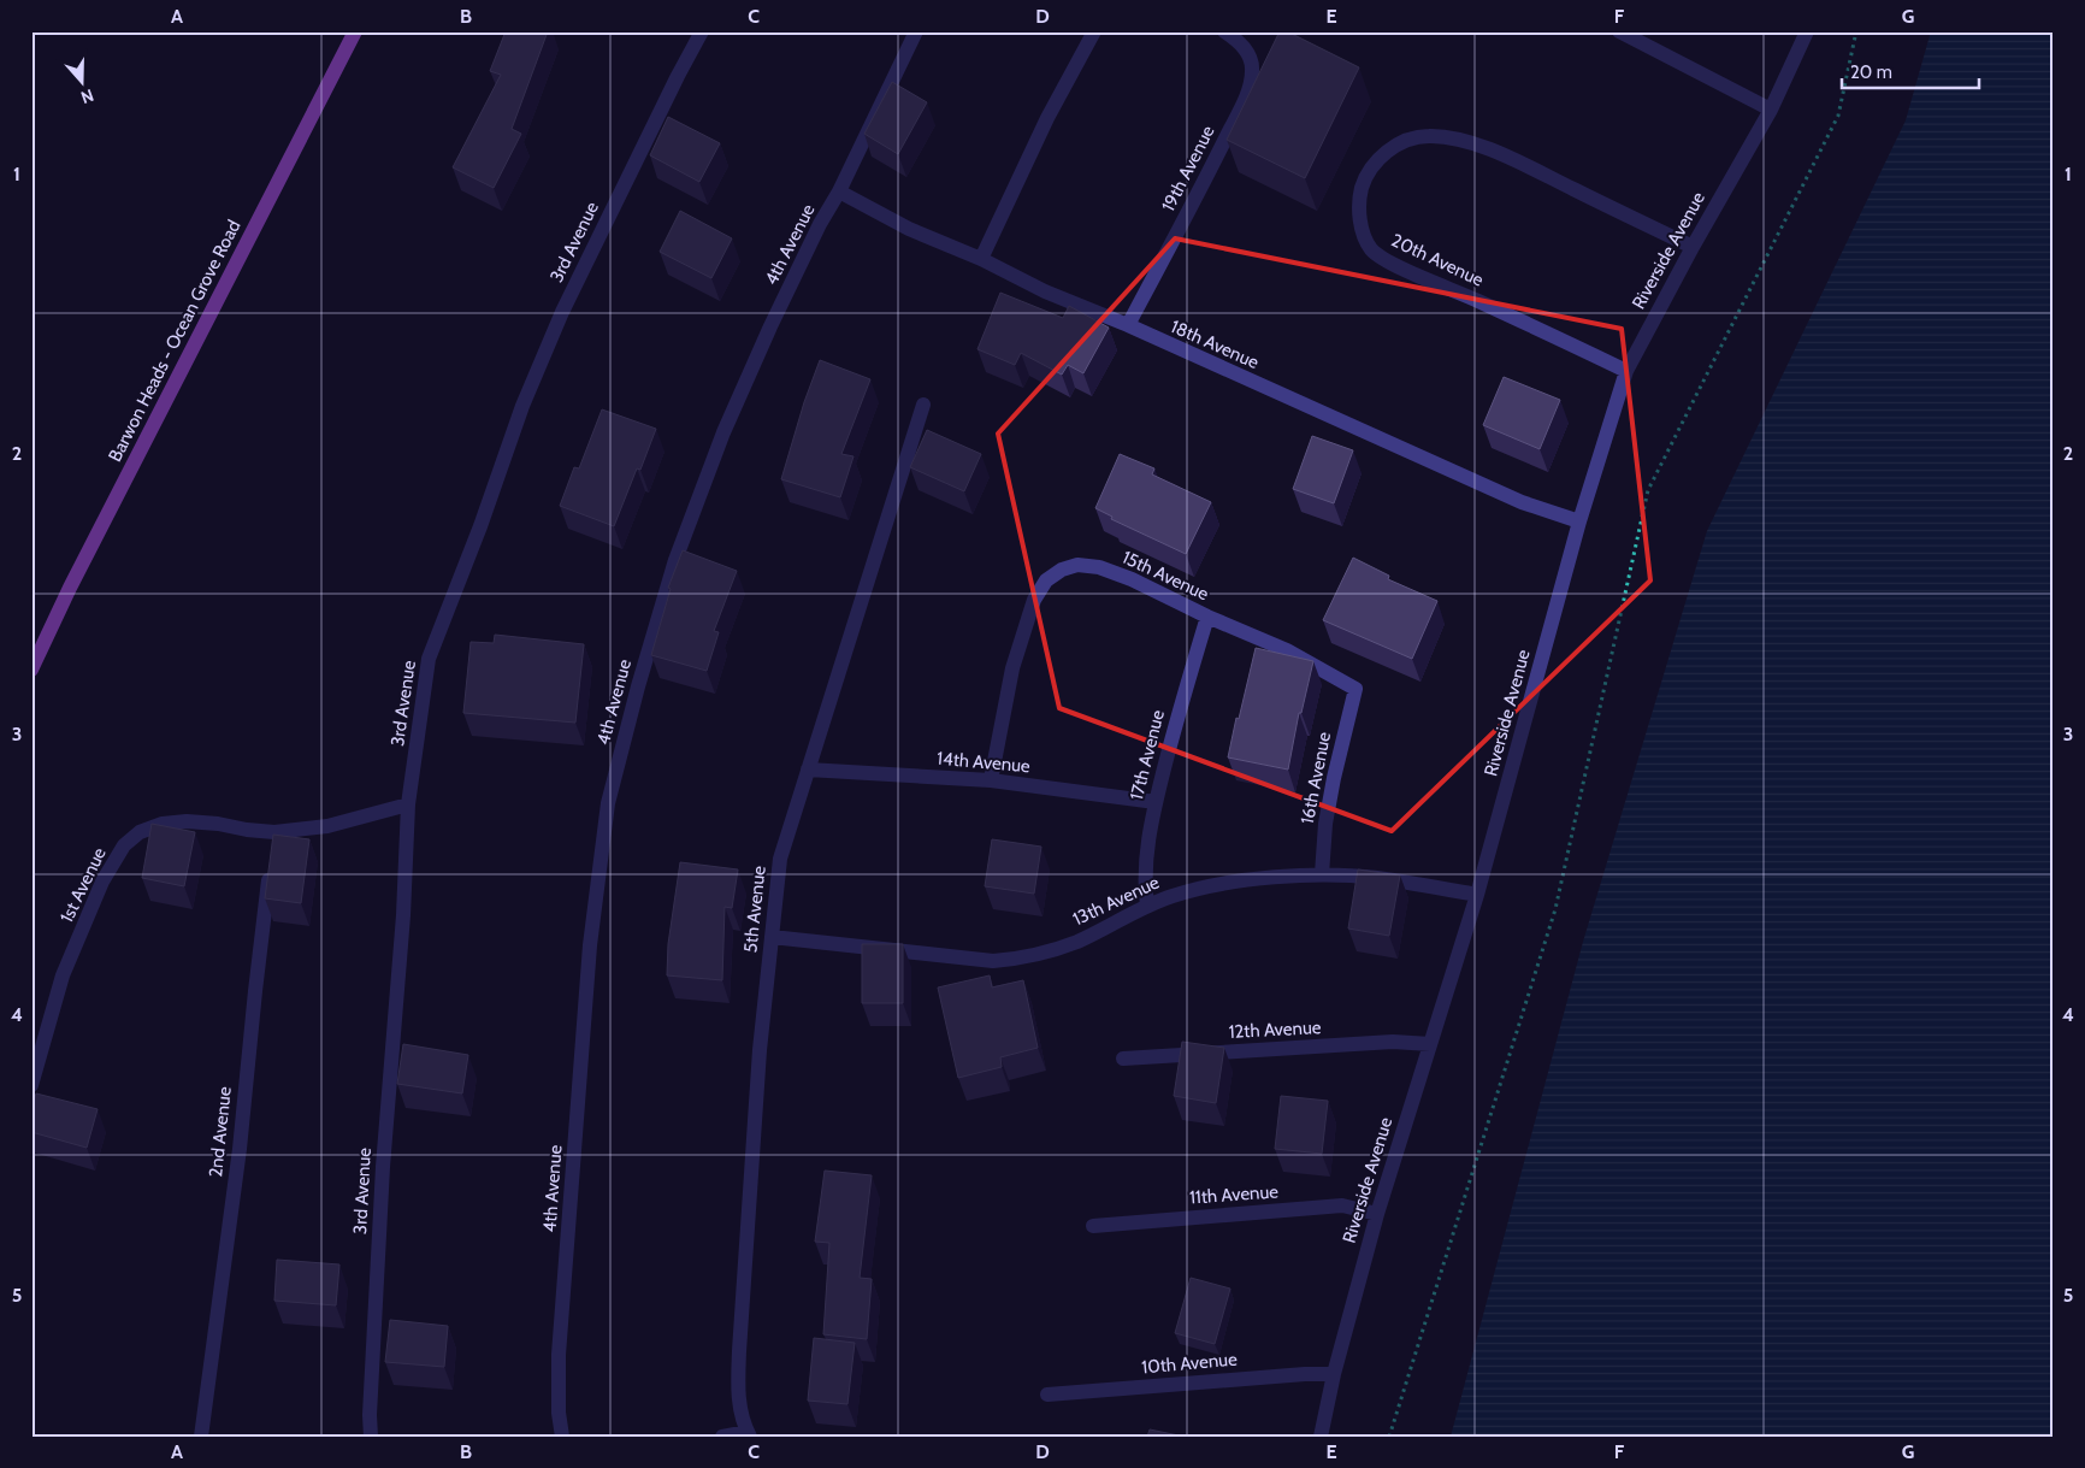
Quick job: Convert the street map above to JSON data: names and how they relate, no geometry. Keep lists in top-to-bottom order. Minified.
{"streets":{"main road":["Barwon Heads - Ocean Grove Road"],"lane":["19th Avenue","3rd Avenue","4th Avenue","Riverside Avenue","20th Avenue","18th Avenue","15th Avenue","17th Avenue","14th Avenue","16th Avenue","1st Avenue","13th Avenue","5th Avenue","12th Avenue","2nd Avenue","11th Avenue","10th Avenue"]},"crossings":[["19th Avenue","18th Avenue"],["3rd Avenue","1st Avenue"],["4th Avenue","18th Avenue"],["Riverside Avenue","20th Avenue"],["Riverside Avenue","18th Avenue"],["Riverside Avenue","13th Avenue"],["Riverside Avenue","12th Avenue"],["Riverside Avenue","11th Avenue"],["Riverside Avenue","10th Avenue"],["15th Avenue","17th Avenue"],["15th Avenue","14th Avenue"],["15th Avenue","16th Avenue"],["17th Avenue","14th Avenue"],["17th Avenue","13th Avenue"],["14th Avenue","5th Avenue"],["16th Avenue","13th Avenue"],["13th Avenue","5th Avenue"]],"scale_bar":"20 m","north":"bottom","grid":{"columns":["A","B","C","D","E","F","G"],"rows":["1","2","3","4","5"]}}
